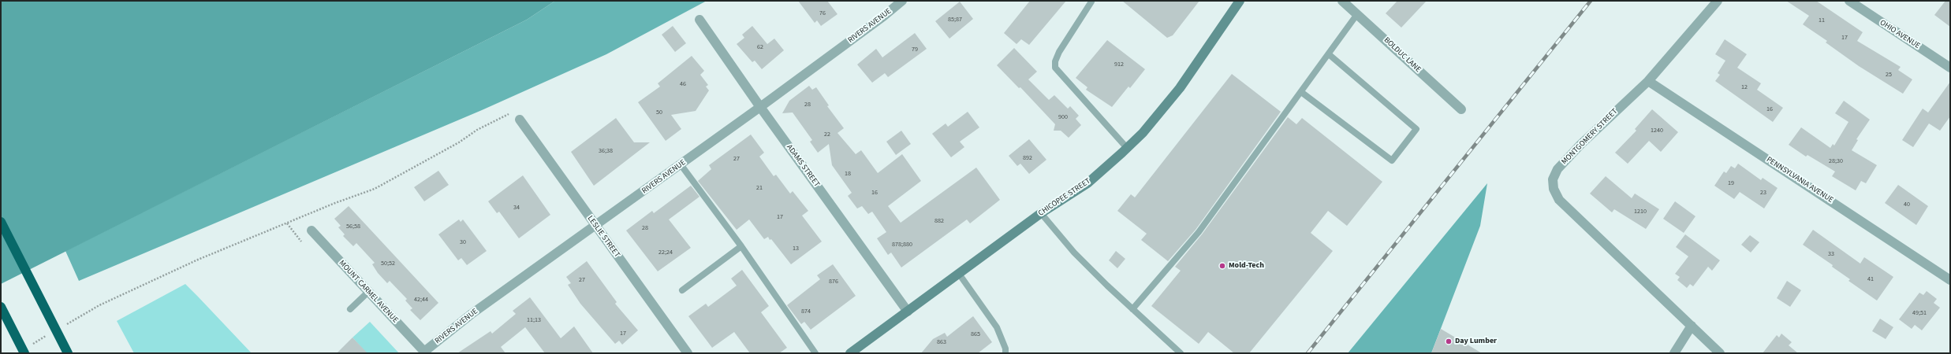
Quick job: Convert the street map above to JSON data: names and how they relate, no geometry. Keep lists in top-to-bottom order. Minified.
{"streets":{"main road":["CHICOPEE STREET"],"street":["RIVERS AVENUE","OHIO AVENUE","BOLDUC LANE","MONTGOMERY STREET","ADAMS STREET","PENNSYLVANIA AVENUE","LESLIE STREET","MOUNT CARMEL AVENUE"]},"crossings":[["RIVERS AVENUE","ADAMS STREET"],["RIVERS AVENUE","LESLIE STREET"],["RIVERS AVENUE","MOUNT CARMEL AVENUE"],["MONTGOMERY STREET","PENNSYLVANIA AVENUE"],["ADAMS STREET","CHICOPEE STREET"]],"places":["Mold-Tech","Day Lumber"],"house_numbers":["76","85;87","11","17","62","79","912","25","46","12","28","16","50","900","1240","22","36;38","892","27","28;30","18","19","21","16","23","40","34","1210","17","882","56;58","28","30","878;880","13","22;24","33","50;52","41","27","876","42;44","874","49;51","11;13","17","865","863"]}
